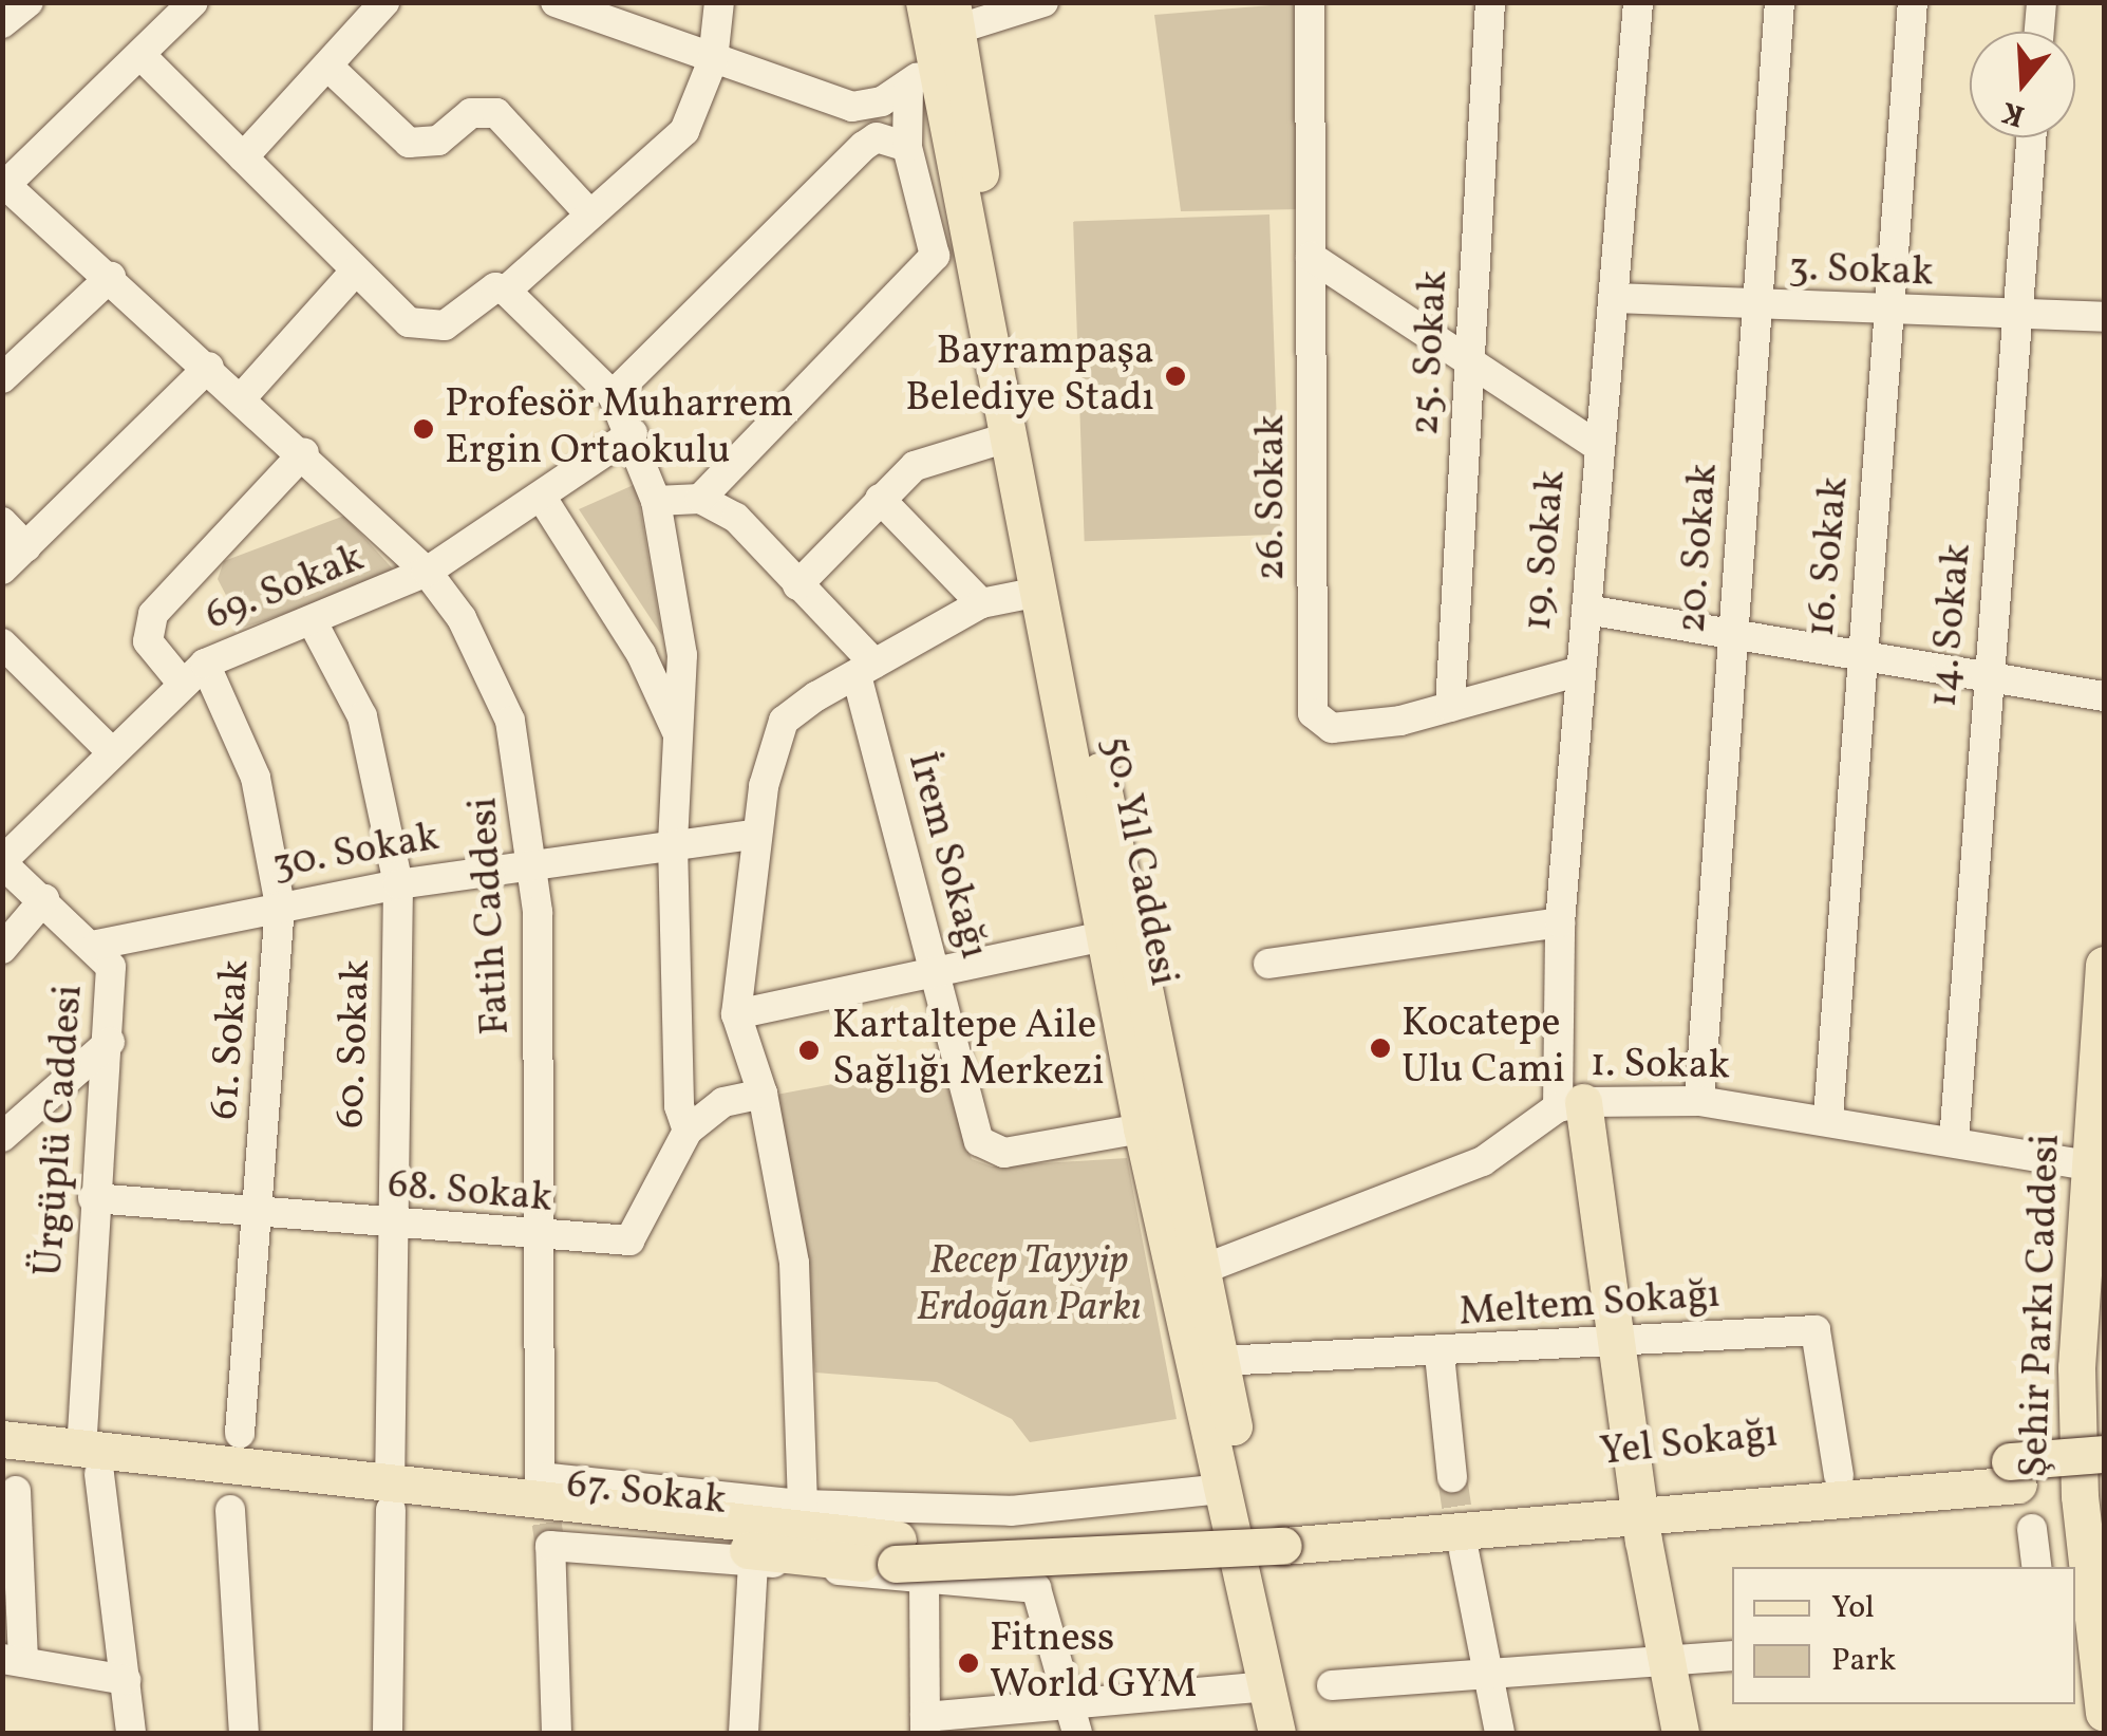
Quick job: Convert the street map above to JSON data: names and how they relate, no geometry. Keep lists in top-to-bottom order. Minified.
{"streets":{"main road":["19. Sokak","50. Yıl Caddesi","Şehir Parkı Caddesi","Yel Sokağı","67. Sokak"],"street":["3. Sokak","25. Sokak","26. Sokak","20. Sokak","16. Sokak","69. Sokak","14. Sokak","30. Sokak","İrem Sokağı","Fatih Caddesi","61. Sokak","60. Sokak","1. Sokak","Ürgüplü Caddesi","68. Sokak","Meltem Sokağı"]},"crossings":[["3. Sokak","20. Sokak"],["3. Sokak","19. Sokak"],["3. Sokak","16. Sokak"],["3. Sokak","14. Sokak"],["25. Sokak","26. Sokak"],["26. Sokak","19. Sokak"],["20. Sokak","1. Sokak"],["19. Sokak","1. Sokak"],["19. Sokak","Meltem Sokağı"],["19. Sokak","Yel Sokağı"],["16. Sokak","1. Sokak"],["69. Sokak","Fatih Caddesi"],["69. Sokak","61. Sokak"],["69. Sokak","60. Sokak"],["69. Sokak","Ürgüplü Caddesi"],["14. Sokak","1. Sokak"],["30. Sokak","Fatih Caddesi"],["30. Sokak","61. Sokak"],["30. Sokak","60. Sokak"],["30. Sokak","Ürgüplü Caddesi"],["İrem Sokağı","50. Yıl Caddesi"],["50. Yıl Caddesi","1. Sokak"],["50. Yıl Caddesi","Meltem Sokağı"],["Fatih Caddesi","61. Sokak"],["Fatih Caddesi","68. Sokak"],["61. Sokak","68. Sokak"],["60. Sokak","68. Sokak"],["60. Sokak","67. Sokak"],["1. Sokak","Şehir Parkı Caddesi"],["Ürgüplü Caddesi","68. Sokak"],["Ürgüplü Caddesi","67. Sokak"],["Meltem Sokağı","Yel Sokağı"],["Yel Sokağı","67. Sokak"]],"parks":["Recep Tayyip Erdoğan Parkı"],"places":["Bayrampaşa Belediye Stadı","Profesör Muharrem Ergin Ortaokulu","Kocatepe Ulu Cami","Kartaltepe Aile Sağlığı Merkezi","Fitness World GYM"],"legend":["Yol","Park"],"north":"bottom"}
